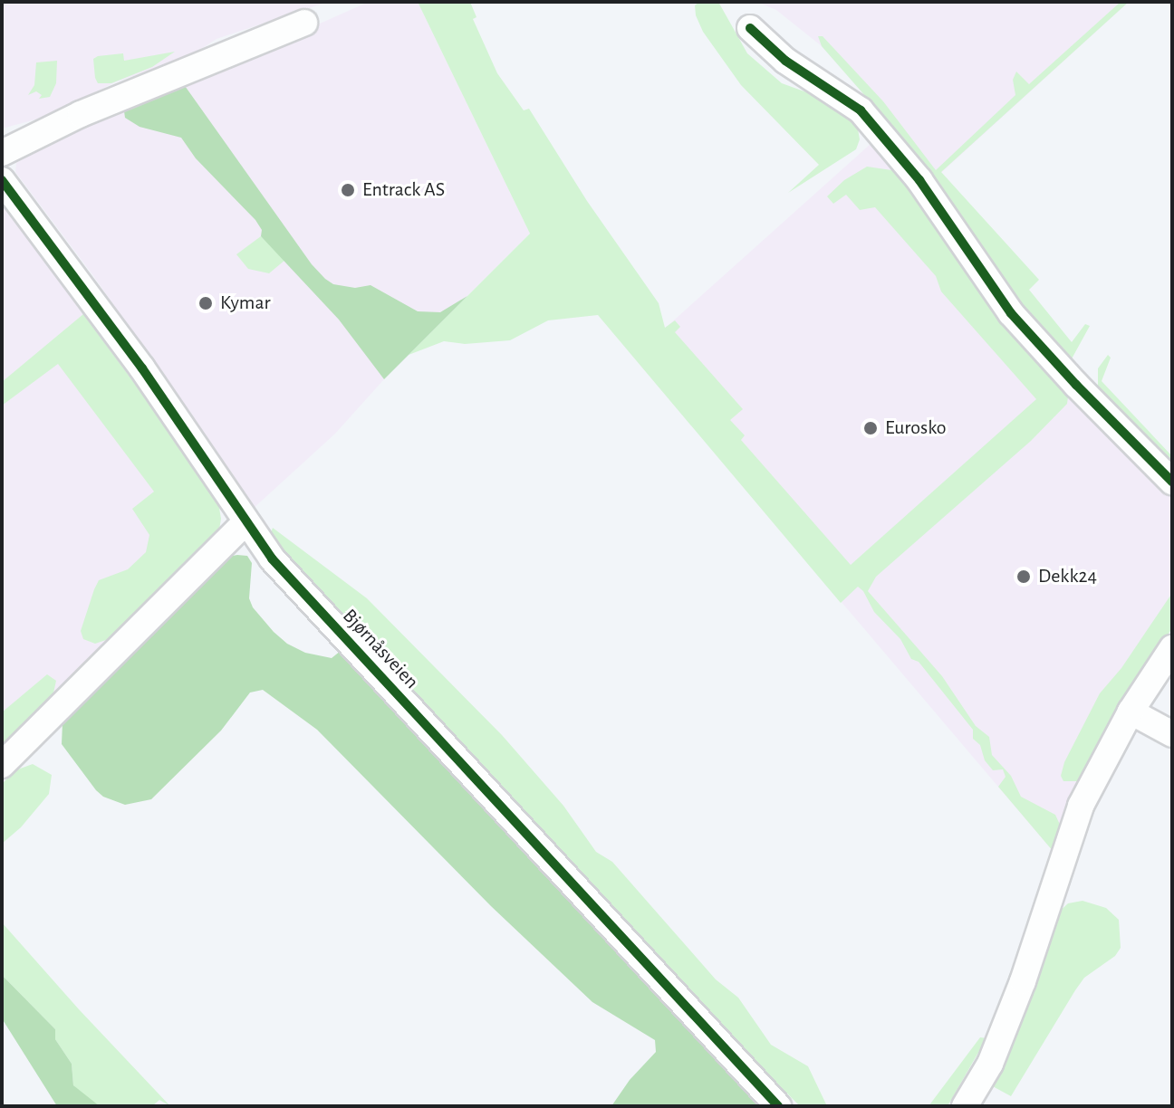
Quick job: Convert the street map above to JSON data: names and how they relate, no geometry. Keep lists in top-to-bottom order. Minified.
{"streets":{"street":["Bjørnåsveien"]},"places":["Entrack AS","Kymar","Eurosko","Dekk24"]}
